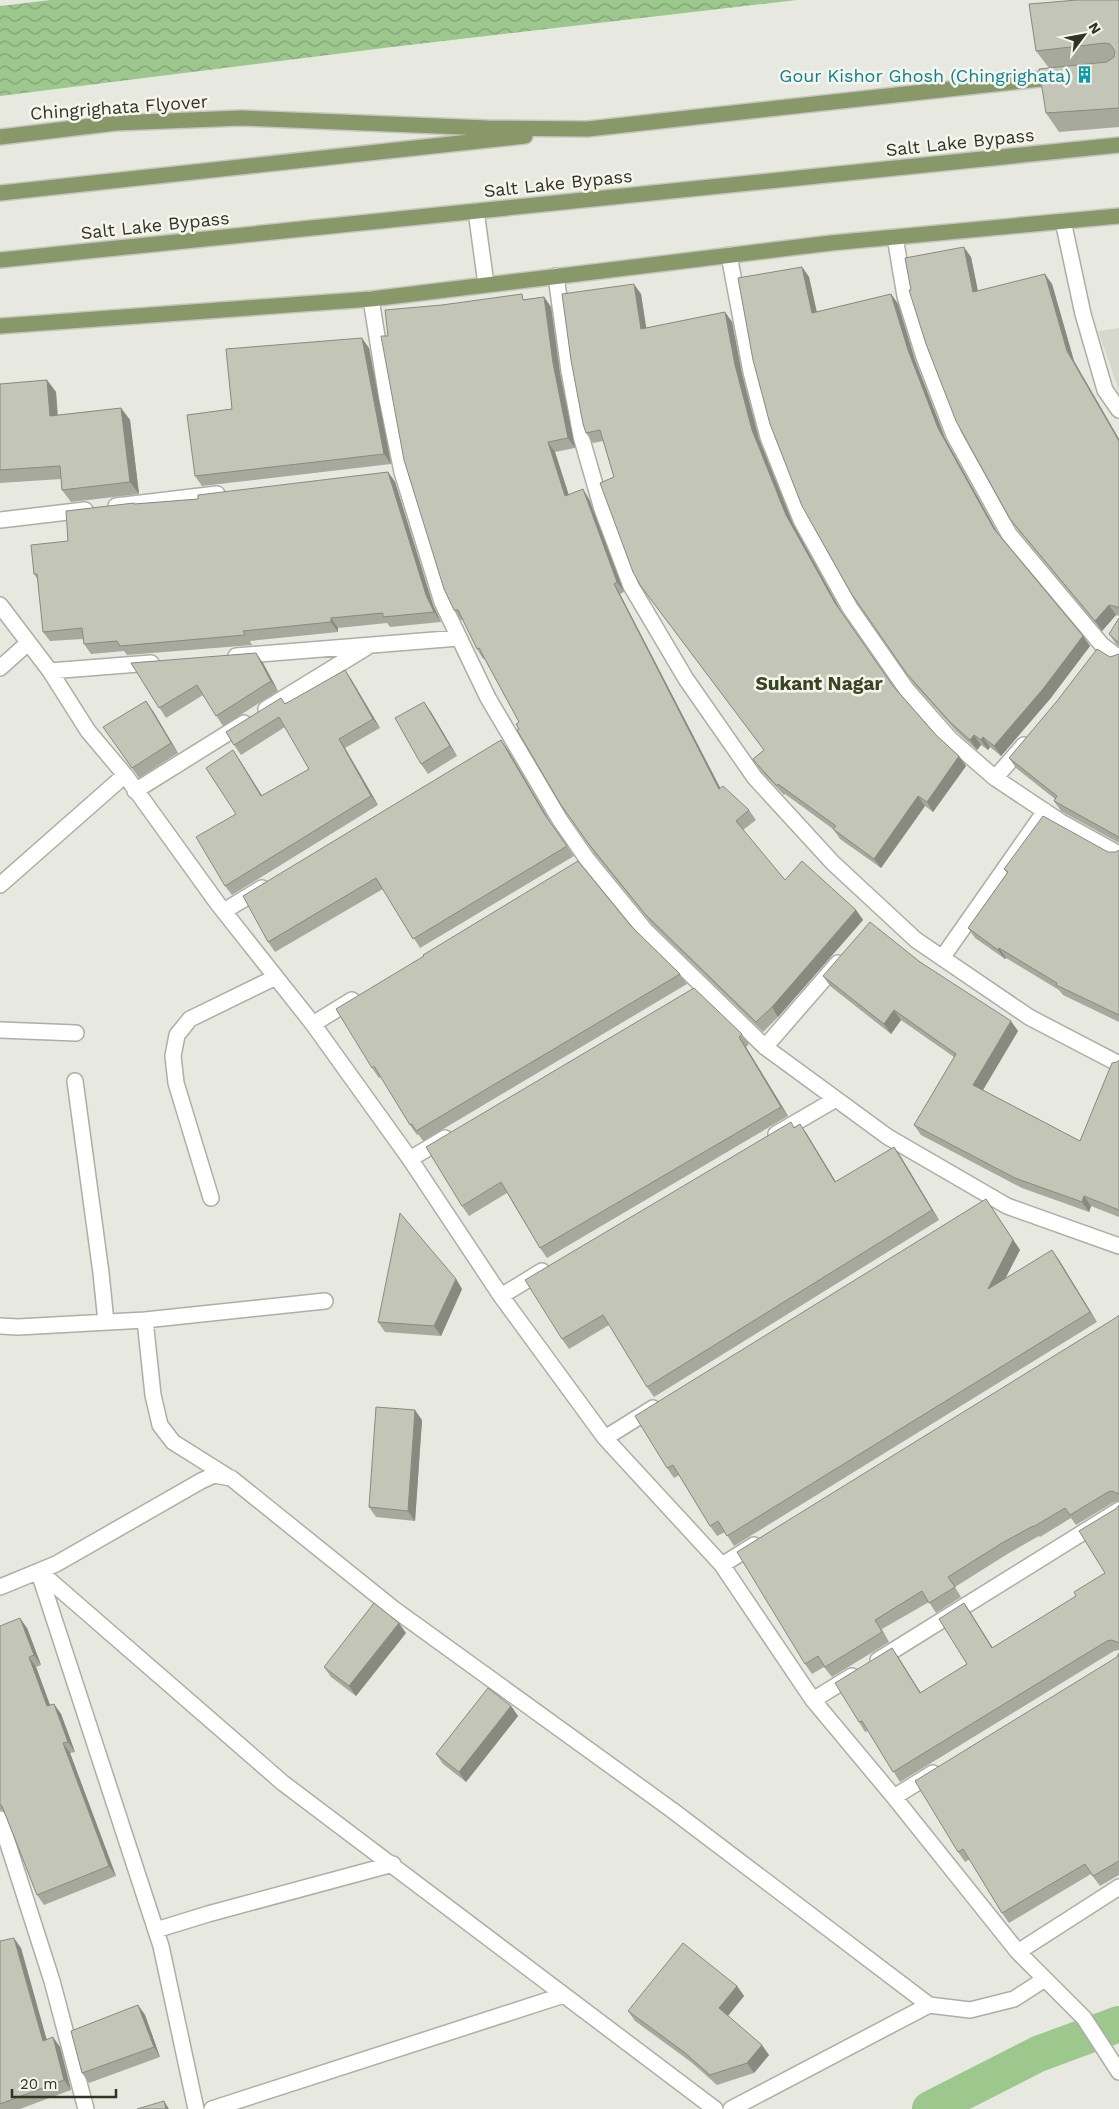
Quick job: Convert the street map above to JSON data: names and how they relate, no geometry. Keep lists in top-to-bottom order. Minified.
{"streets":{"main road":["Chingrighata Flyover","Salt Lake Bypass"]},"districts":["Sukant Nagar"],"places":{"building":["Gour Kishor Ghosh (Chingrighata)"]},"scale_bar":"20 m","north":"top right"}
